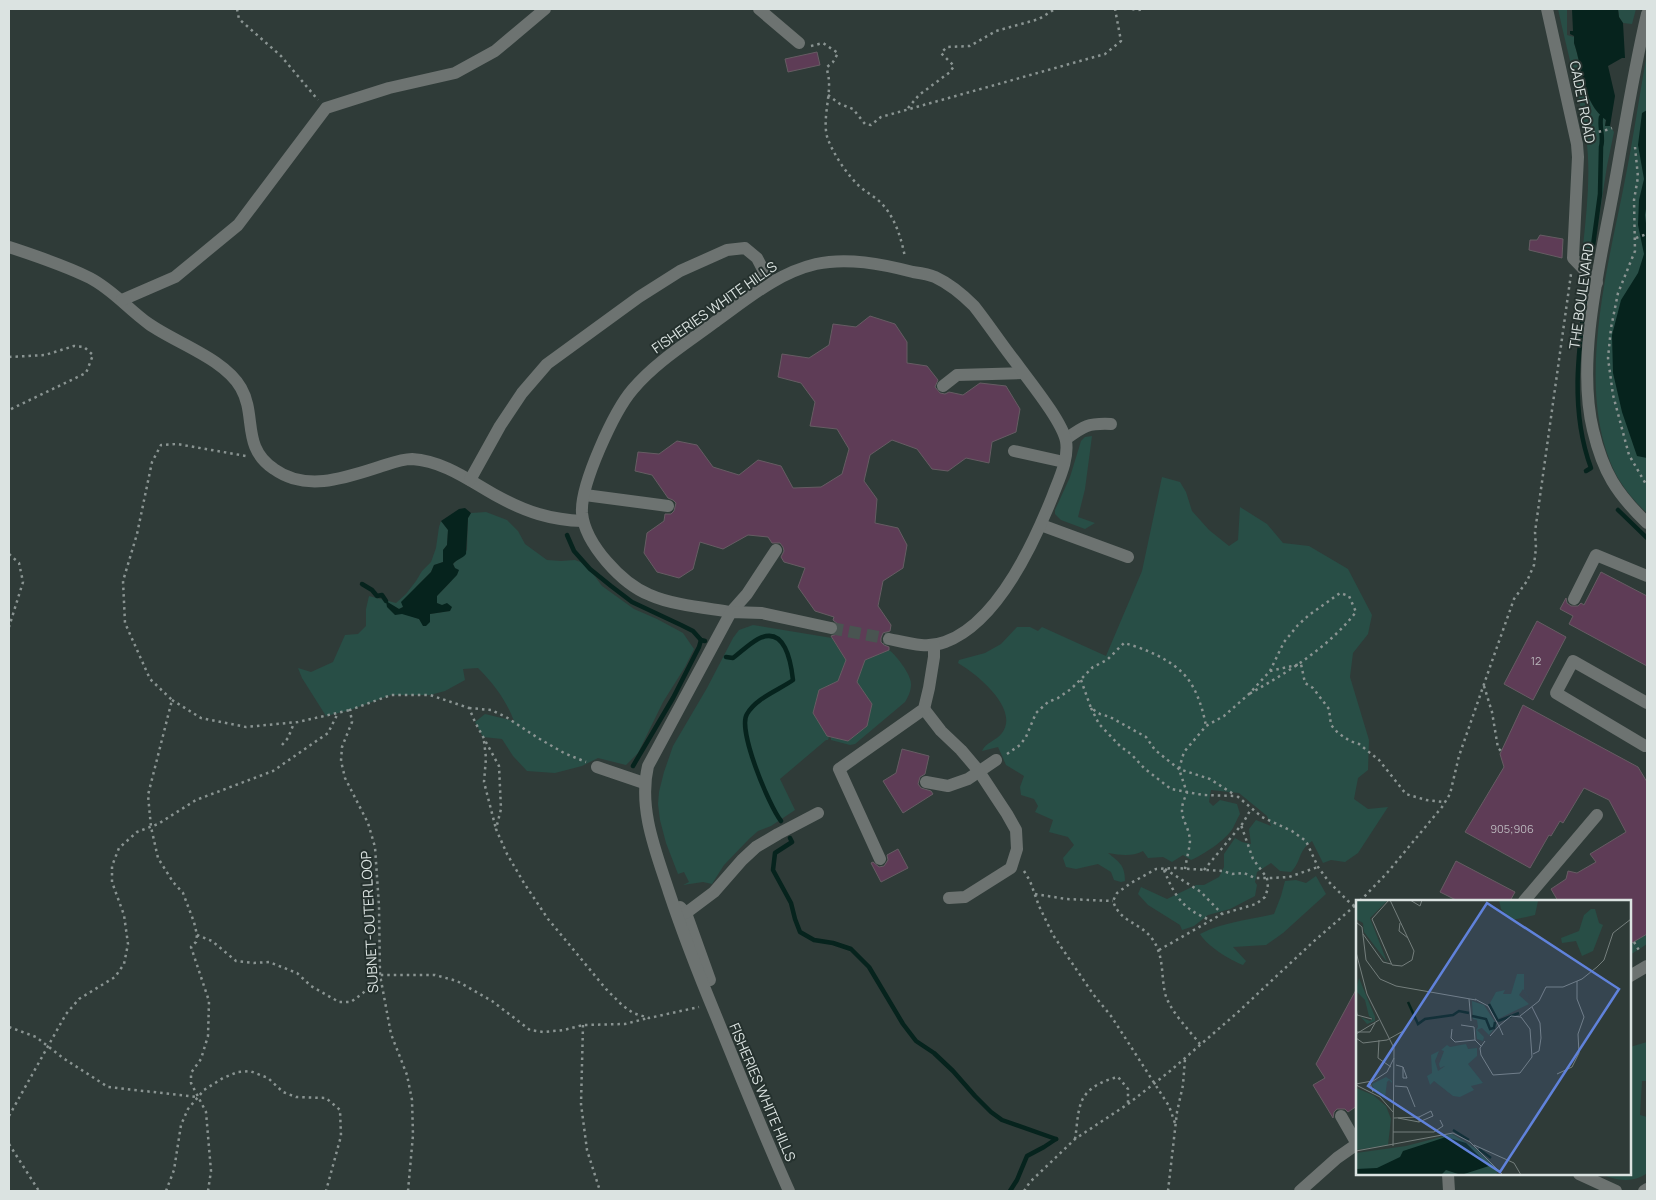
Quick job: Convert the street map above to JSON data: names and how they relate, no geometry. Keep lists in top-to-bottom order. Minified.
{"streets":{"street":["CADET ROAD","THE BOULEVARD","FISHERIES WHITE HILLS"],"path":["SUBNET-OUTER LOOP"]},"house_numbers":["12","905;906"]}
